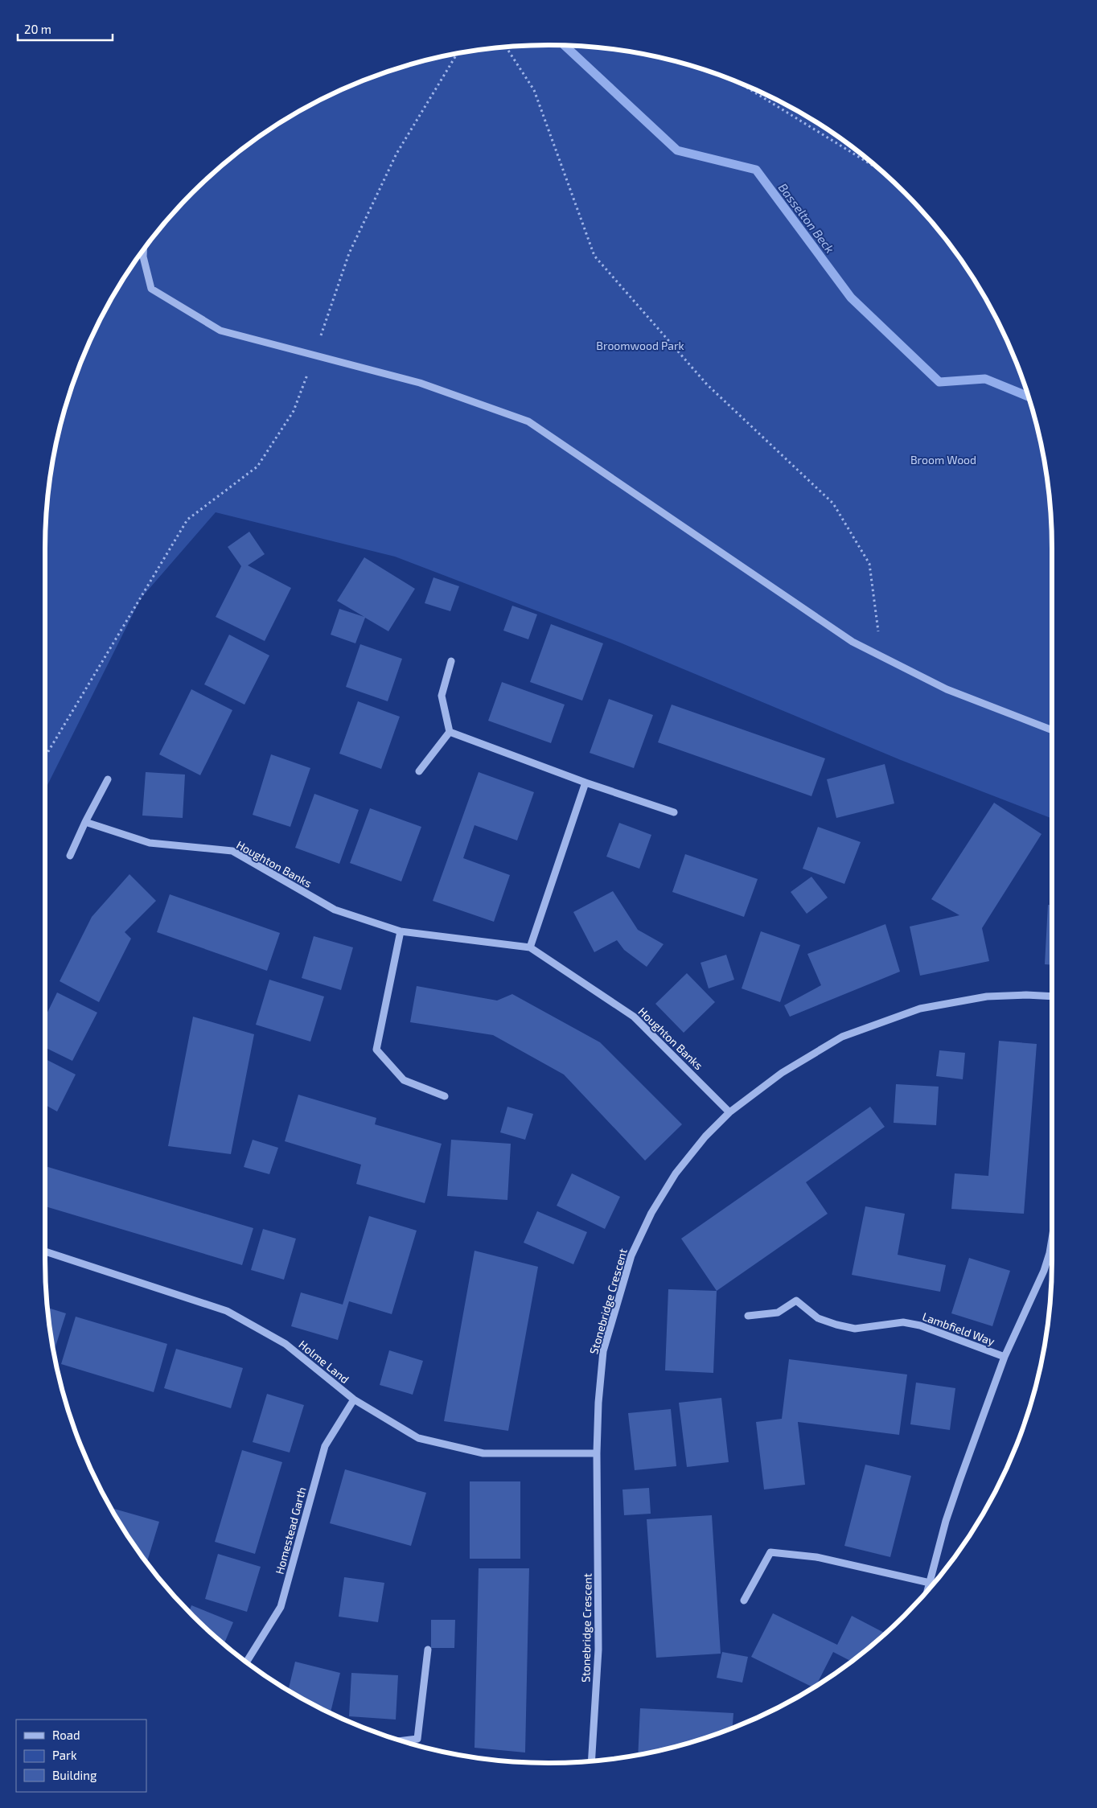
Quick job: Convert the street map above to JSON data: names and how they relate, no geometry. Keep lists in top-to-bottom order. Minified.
{"streets":{"street":["Houghton Banks","Stonebridge Crescent","Lambfield Way","Holme Land","Homestead Garth"]},"crossings":[["Houghton Banks","Stonebridge Crescent"],["Stonebridge Crescent","Holme Land"],["Holme Land","Homestead Garth"]],"water":["Basselton Beck"],"parks":["Broomwood Park","Broom Wood"],"legend":["Road","Park","Building"],"scale_bar":"20 m"}
